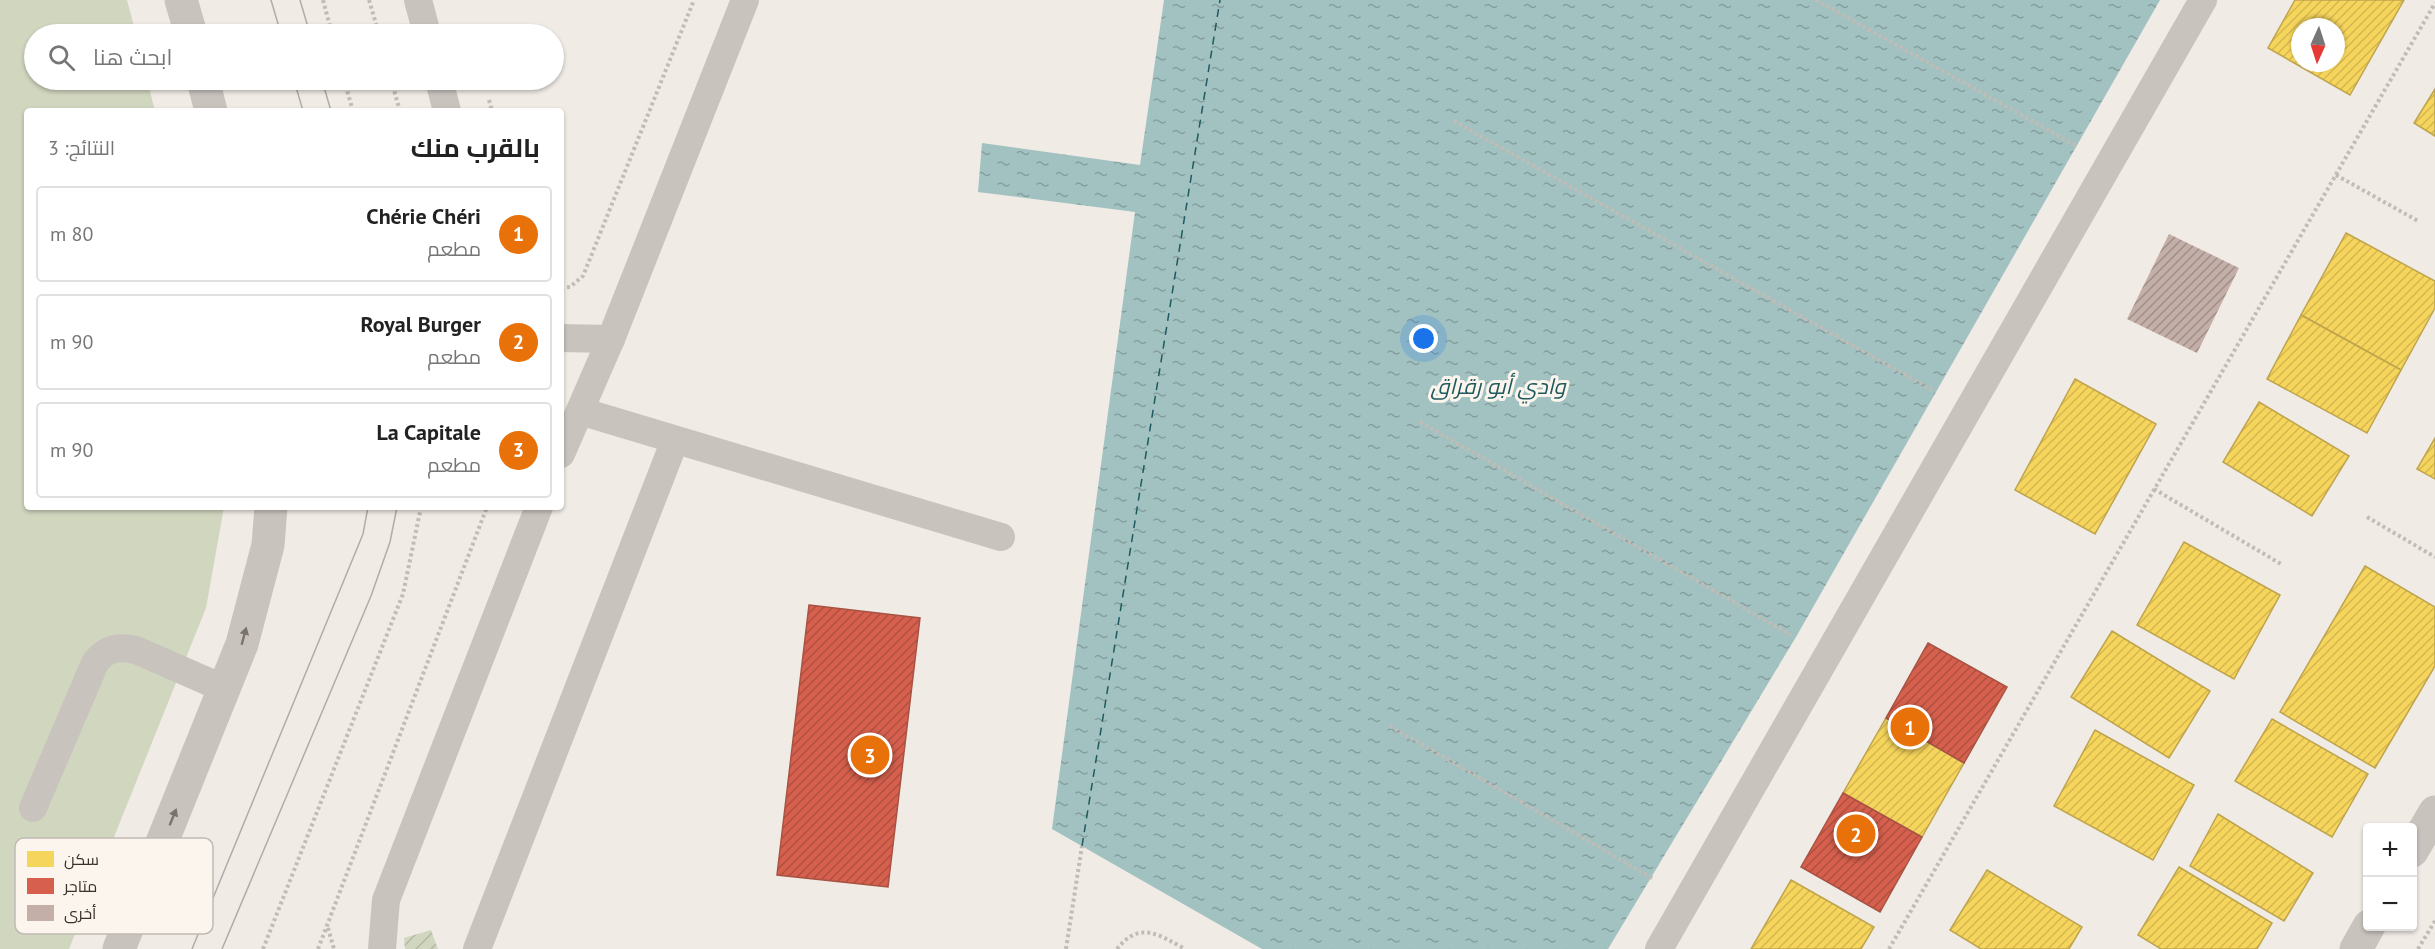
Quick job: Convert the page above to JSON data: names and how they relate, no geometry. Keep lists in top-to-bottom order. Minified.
{"water":["وادي أبو رقراق"],"legend":["سكن","متاجر","أخرى"],"north":"bottom","page":{"search":"ابحث هنا","heading":["بالقرب منك","النتائج: 3"],"list":[{"mark":"1","name":"Chérie Chéri","note":"مطعم","value":"80 m"},{"mark":"2","name":"Royal Burger","note":"مطعم","value":"90 m"},{"mark":"3","name":"La Capitale","note":"مطعم","value":"90 m"}],"pins":["1","3","2"],"map_buttons":["+","−"]}}
